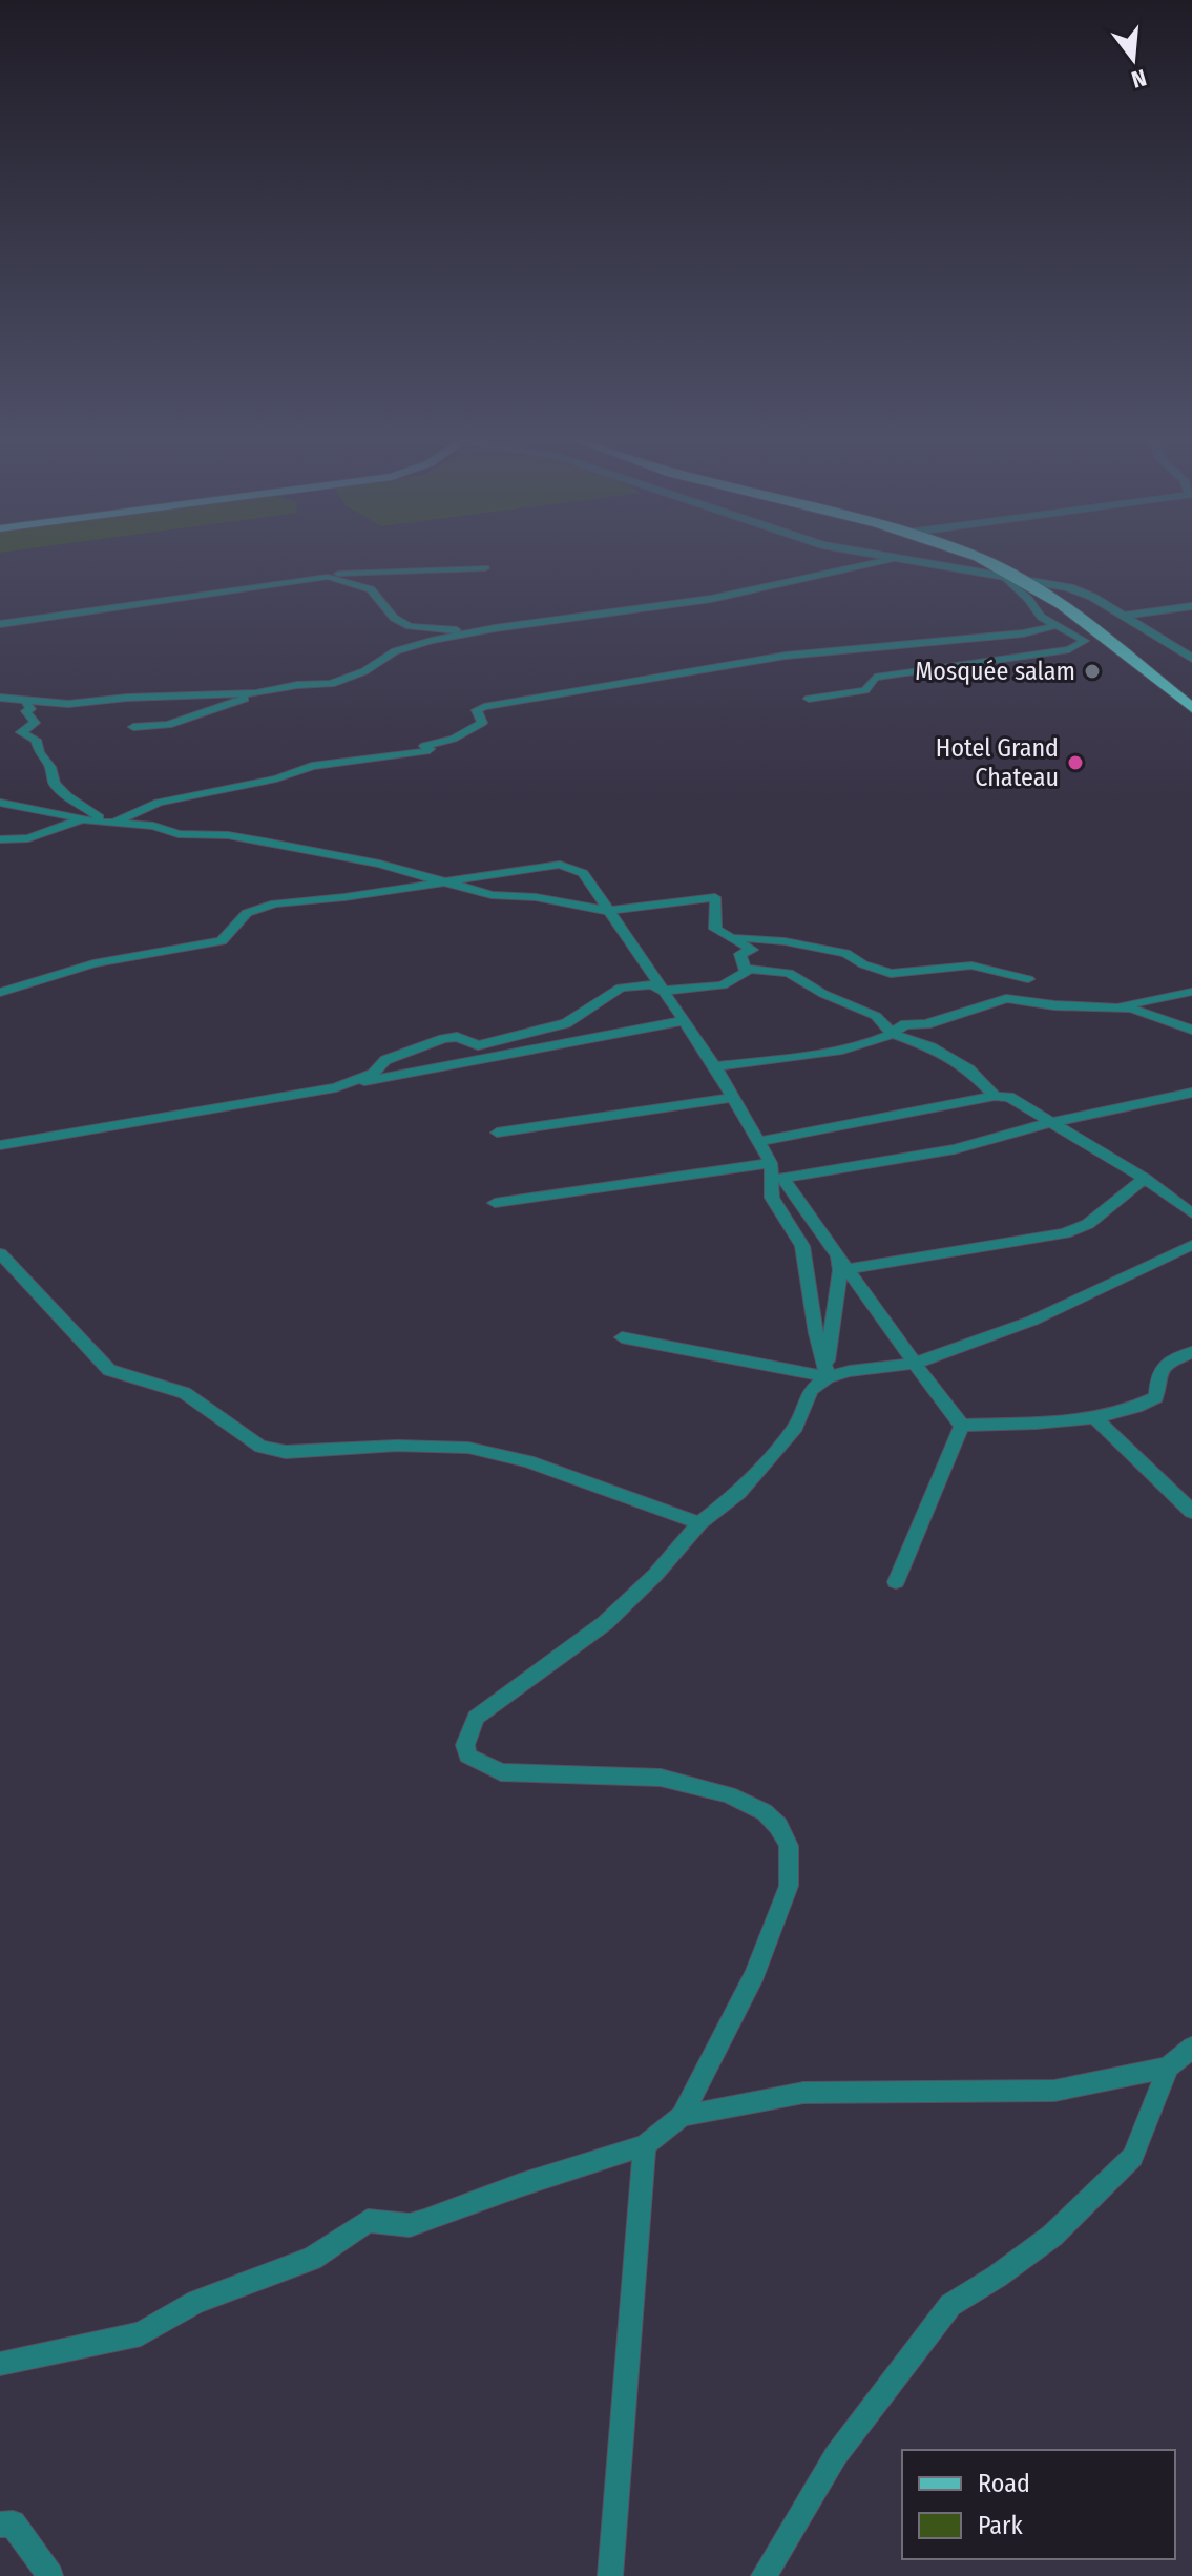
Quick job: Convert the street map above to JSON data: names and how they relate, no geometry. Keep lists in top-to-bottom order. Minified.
{"places":["Mosquée salam","Hotel Grand Chateau"],"legend":["Road","Park"],"north":"bottom"}
